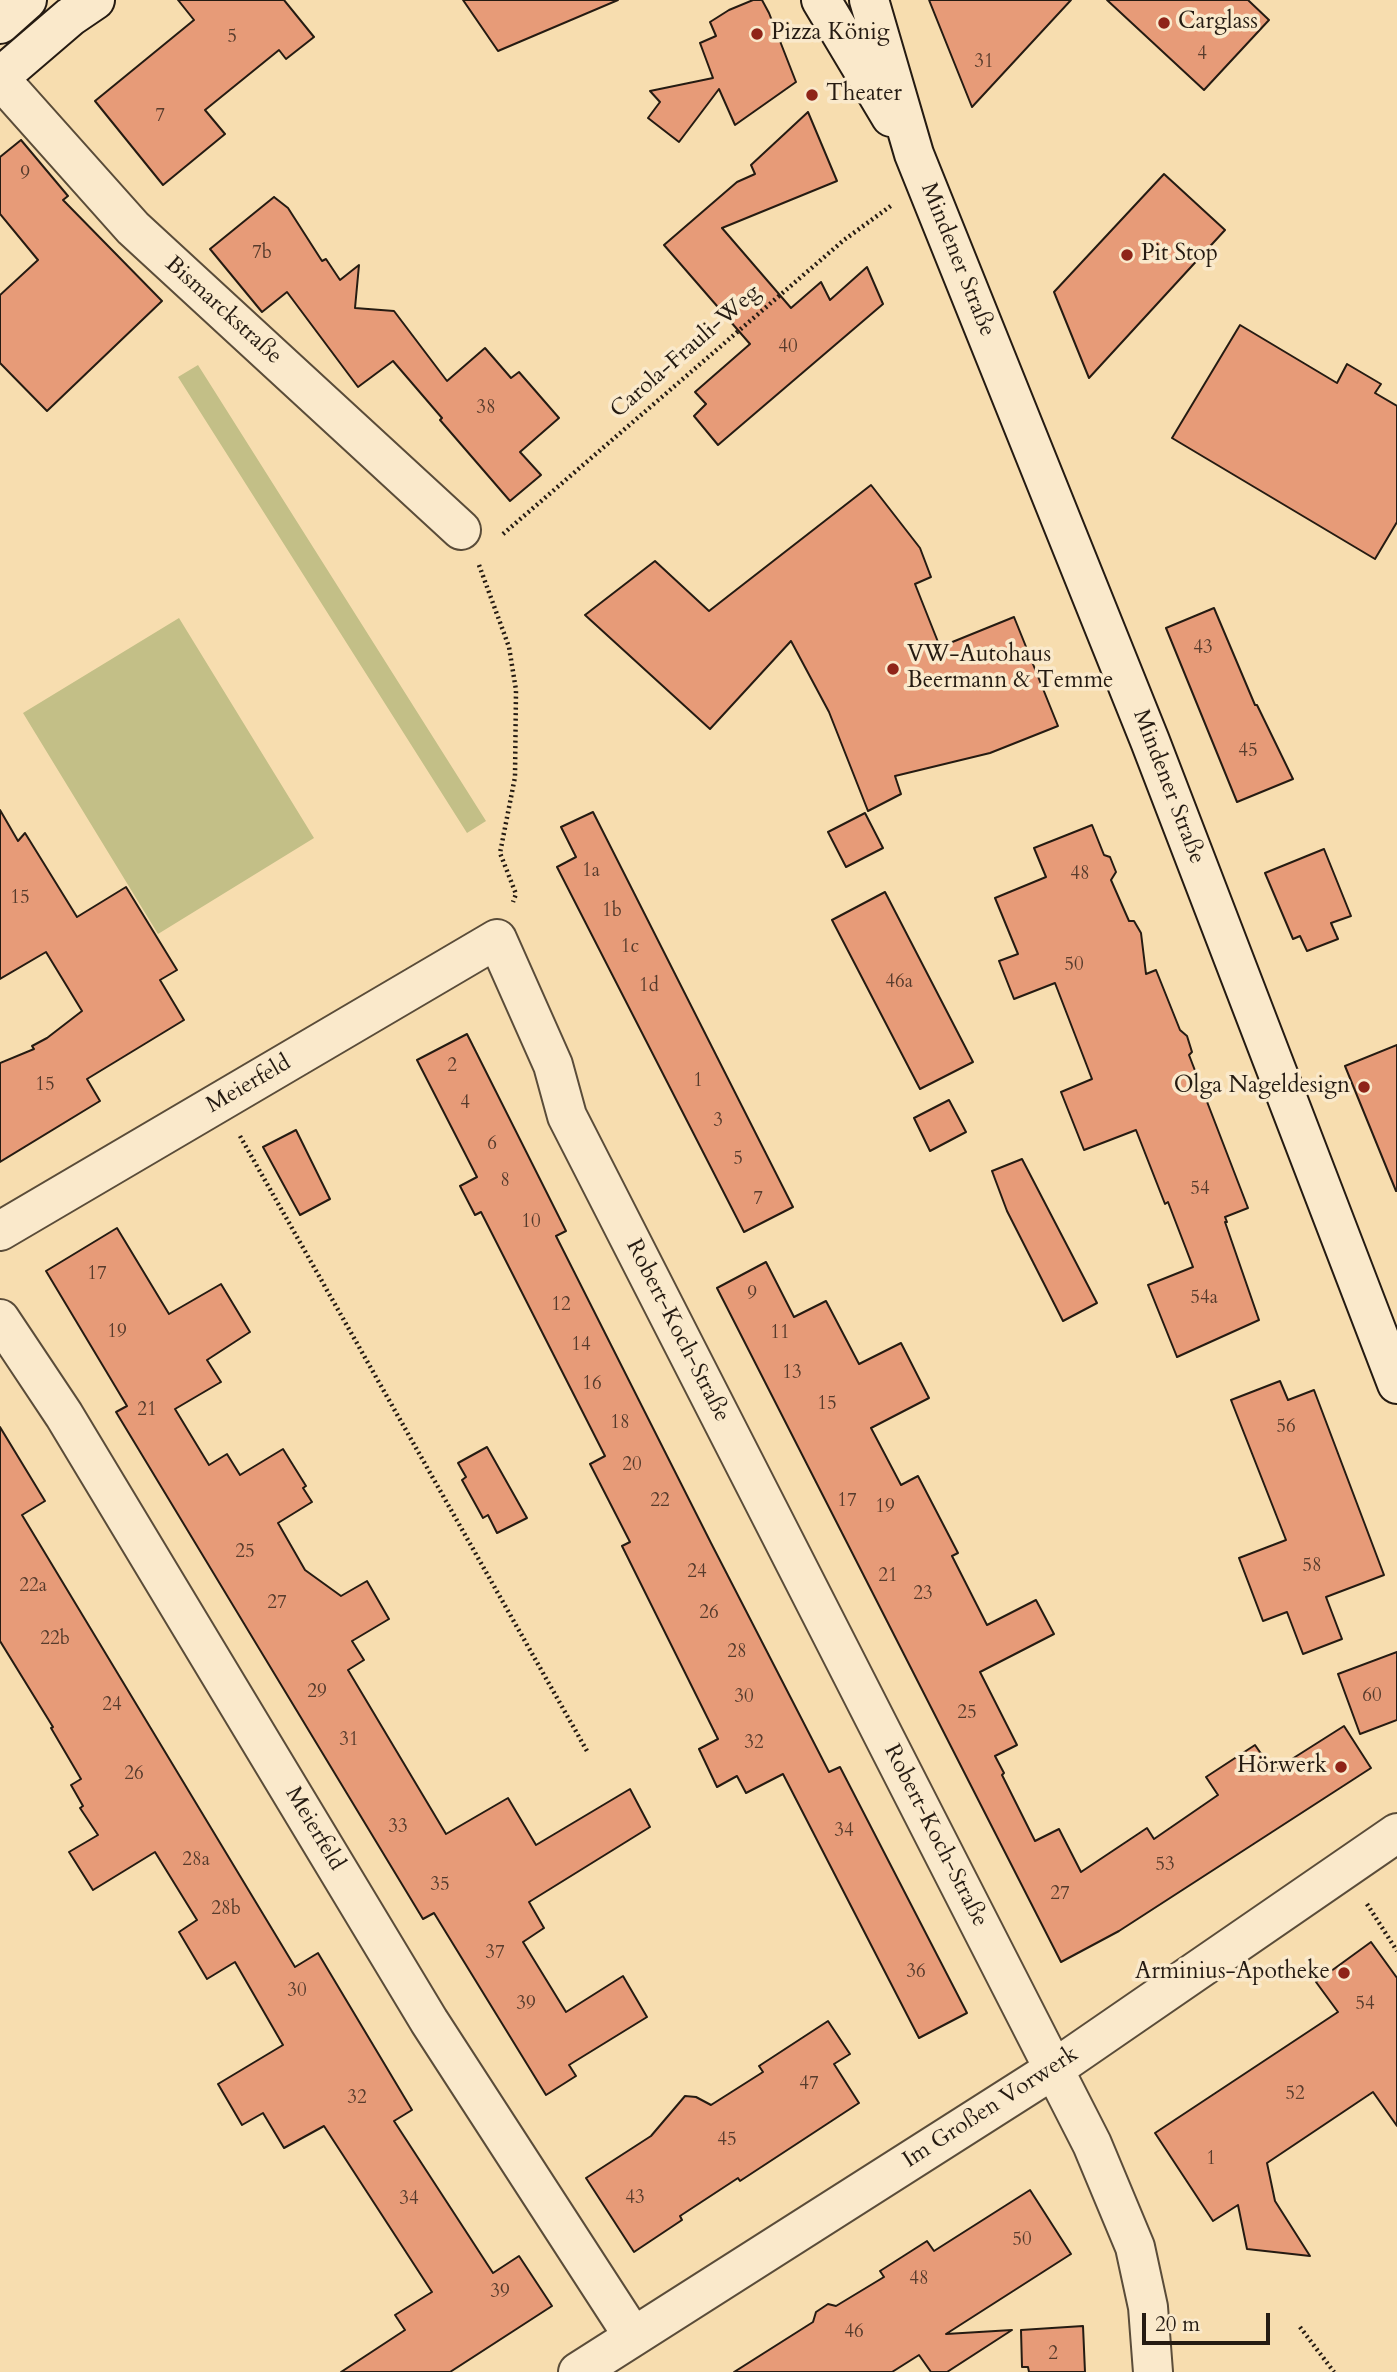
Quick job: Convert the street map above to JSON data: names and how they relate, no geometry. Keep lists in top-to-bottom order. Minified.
{"streets":{"street":["Mindener Straße","Bismarckstraße","Meierfeld","Robert-Koch-Straße","Im Großen Vorwerk"],"path":["Carola-Frauli-Weg"]},"crossings":[["Mindener Straße","Carola-Frauli-Weg"],["Bismarckstraße","Carola-Frauli-Weg"],["Meierfeld","Robert-Koch-Straße"],["Meierfeld","Im Großen Vorwerk"],["Robert-Koch-Straße","Im Großen Vorwerk"]],"places":["Carglass","Pizza König","Theater","Pit Stop","VW-Autohaus Beermann & Temme","Olga Nageldesign","Hörwerk","Arminius-Apotheke"],"house_numbers":["5","4","31","7","9","7b","40","38","43","45","1a","48","15","1b","1c","50","46a","1d","2","1","15","4","3","6","5","8","54","7","10","17","9","54a","12","19","11","14","13","16","15","21","18","56","20","22","17","19","25","58","24","21","22a","23","27","26","22b","28","29","60","30","24","25","31","32","26","33","34","28a","53","35","27","28b","37","36","30","39","54","47","52","32","45","1","43","34","50","48","39","46","2"],"scale_bar":"20 m"}
